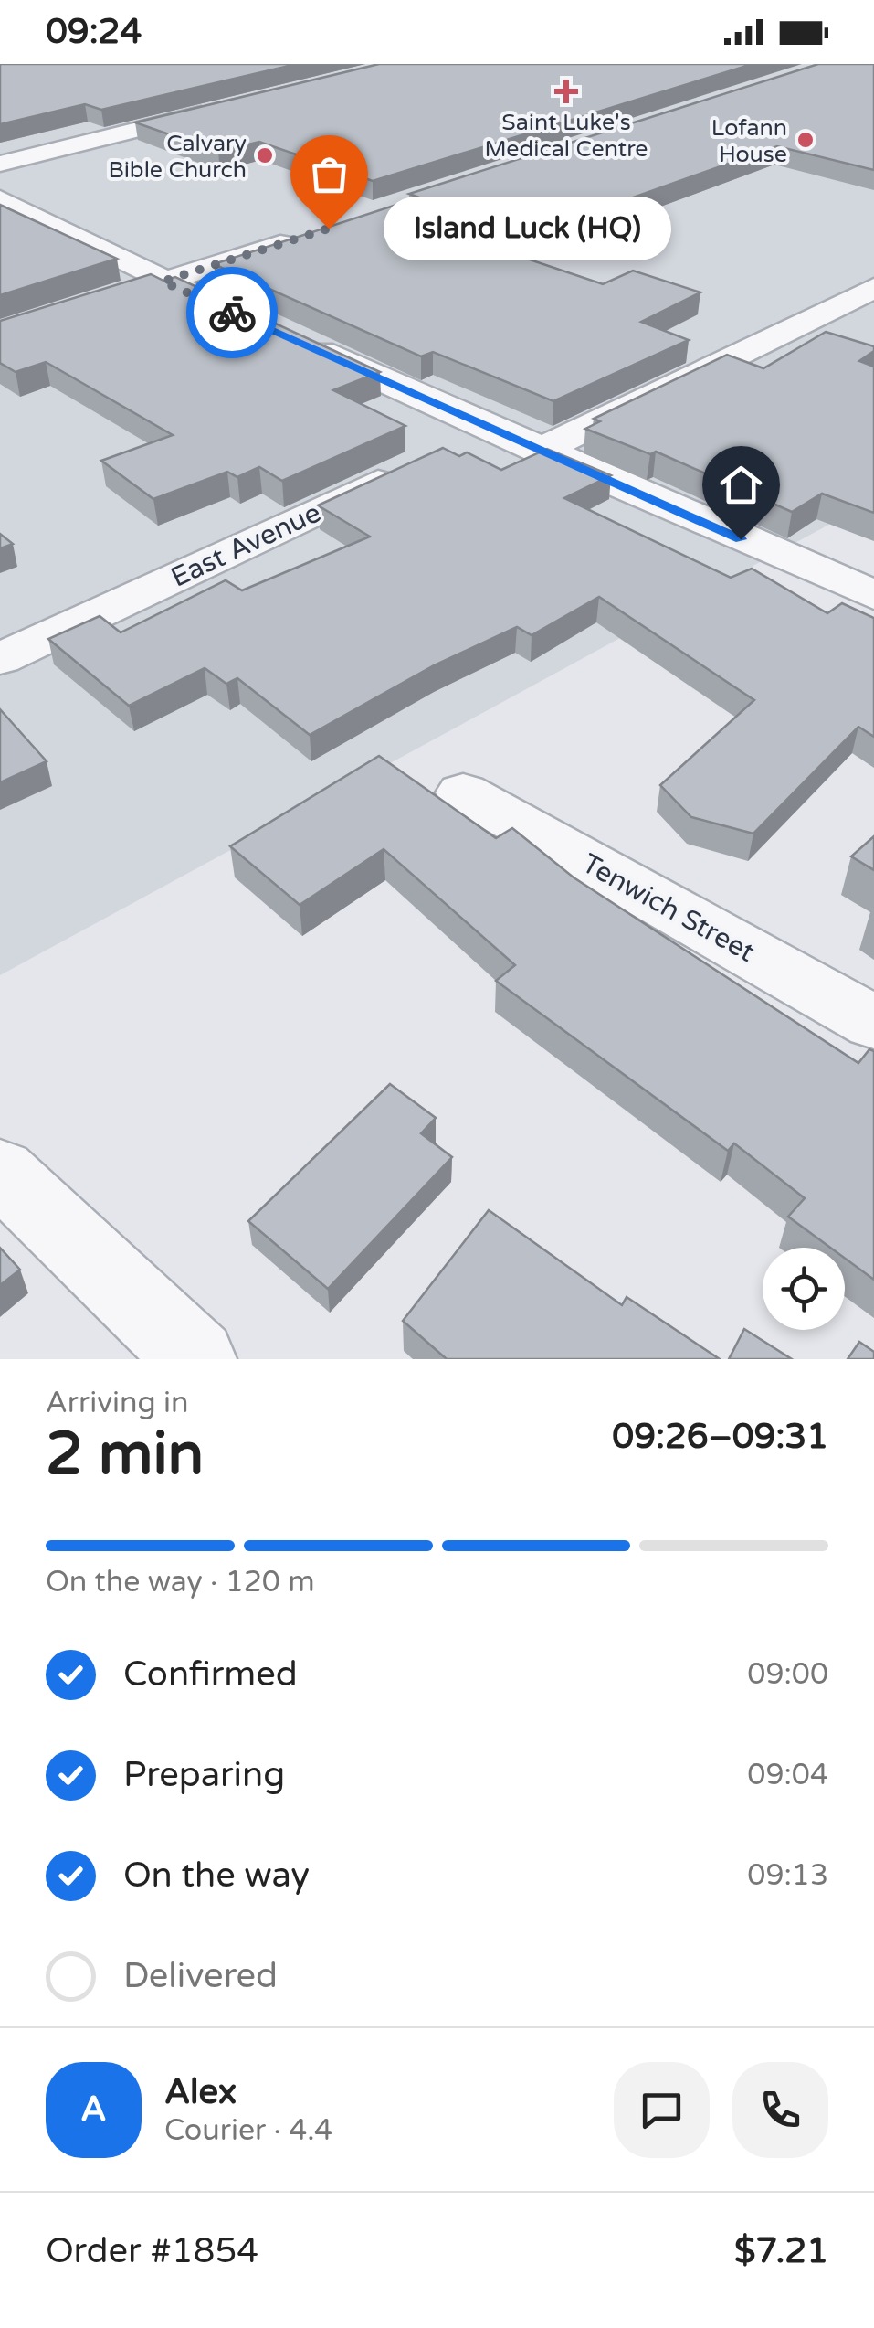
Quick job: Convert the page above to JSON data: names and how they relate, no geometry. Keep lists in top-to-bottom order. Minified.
{"streets":{"street":["East Avenue","Tenwich Street"]},"places":{"health":["Saint Luke's Medical Centre"],"other":["Lofann House","Calvary Bible Church","Island Luck (HQ)"]},"page":{"status":"09:24","bubble":"Island Luck (HQ)","heading":["2 min","Arriving in","09:26–09:31"],"panel":["Alex","Courier · 4.4","Order #1854","$7.21"],"bar":"On the way · 120 m","list":[["Confirmed","09:00"],["Preparing","09:04"],["On the way","09:13"],"Delivered"],"round":"A"}}
